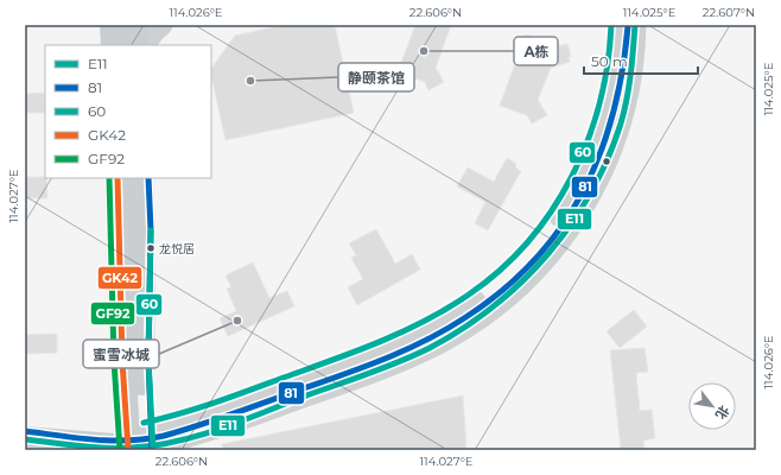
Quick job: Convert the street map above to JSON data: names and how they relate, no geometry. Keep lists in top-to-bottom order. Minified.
{"places":["A栋","静颐茶馆","龙悦居","蜜雪冰城"],"lines":["transit line E11","transit line 60","transit line 81","transit line GK42","transit line GF92"],"legend":["E11","81","60","GK42","GF92"],"scale_bar":"50 m","north":"bottom right","coordinates":["114.026°E","22.606°N","114.025°E","22.607°N","114.027°E"]}
